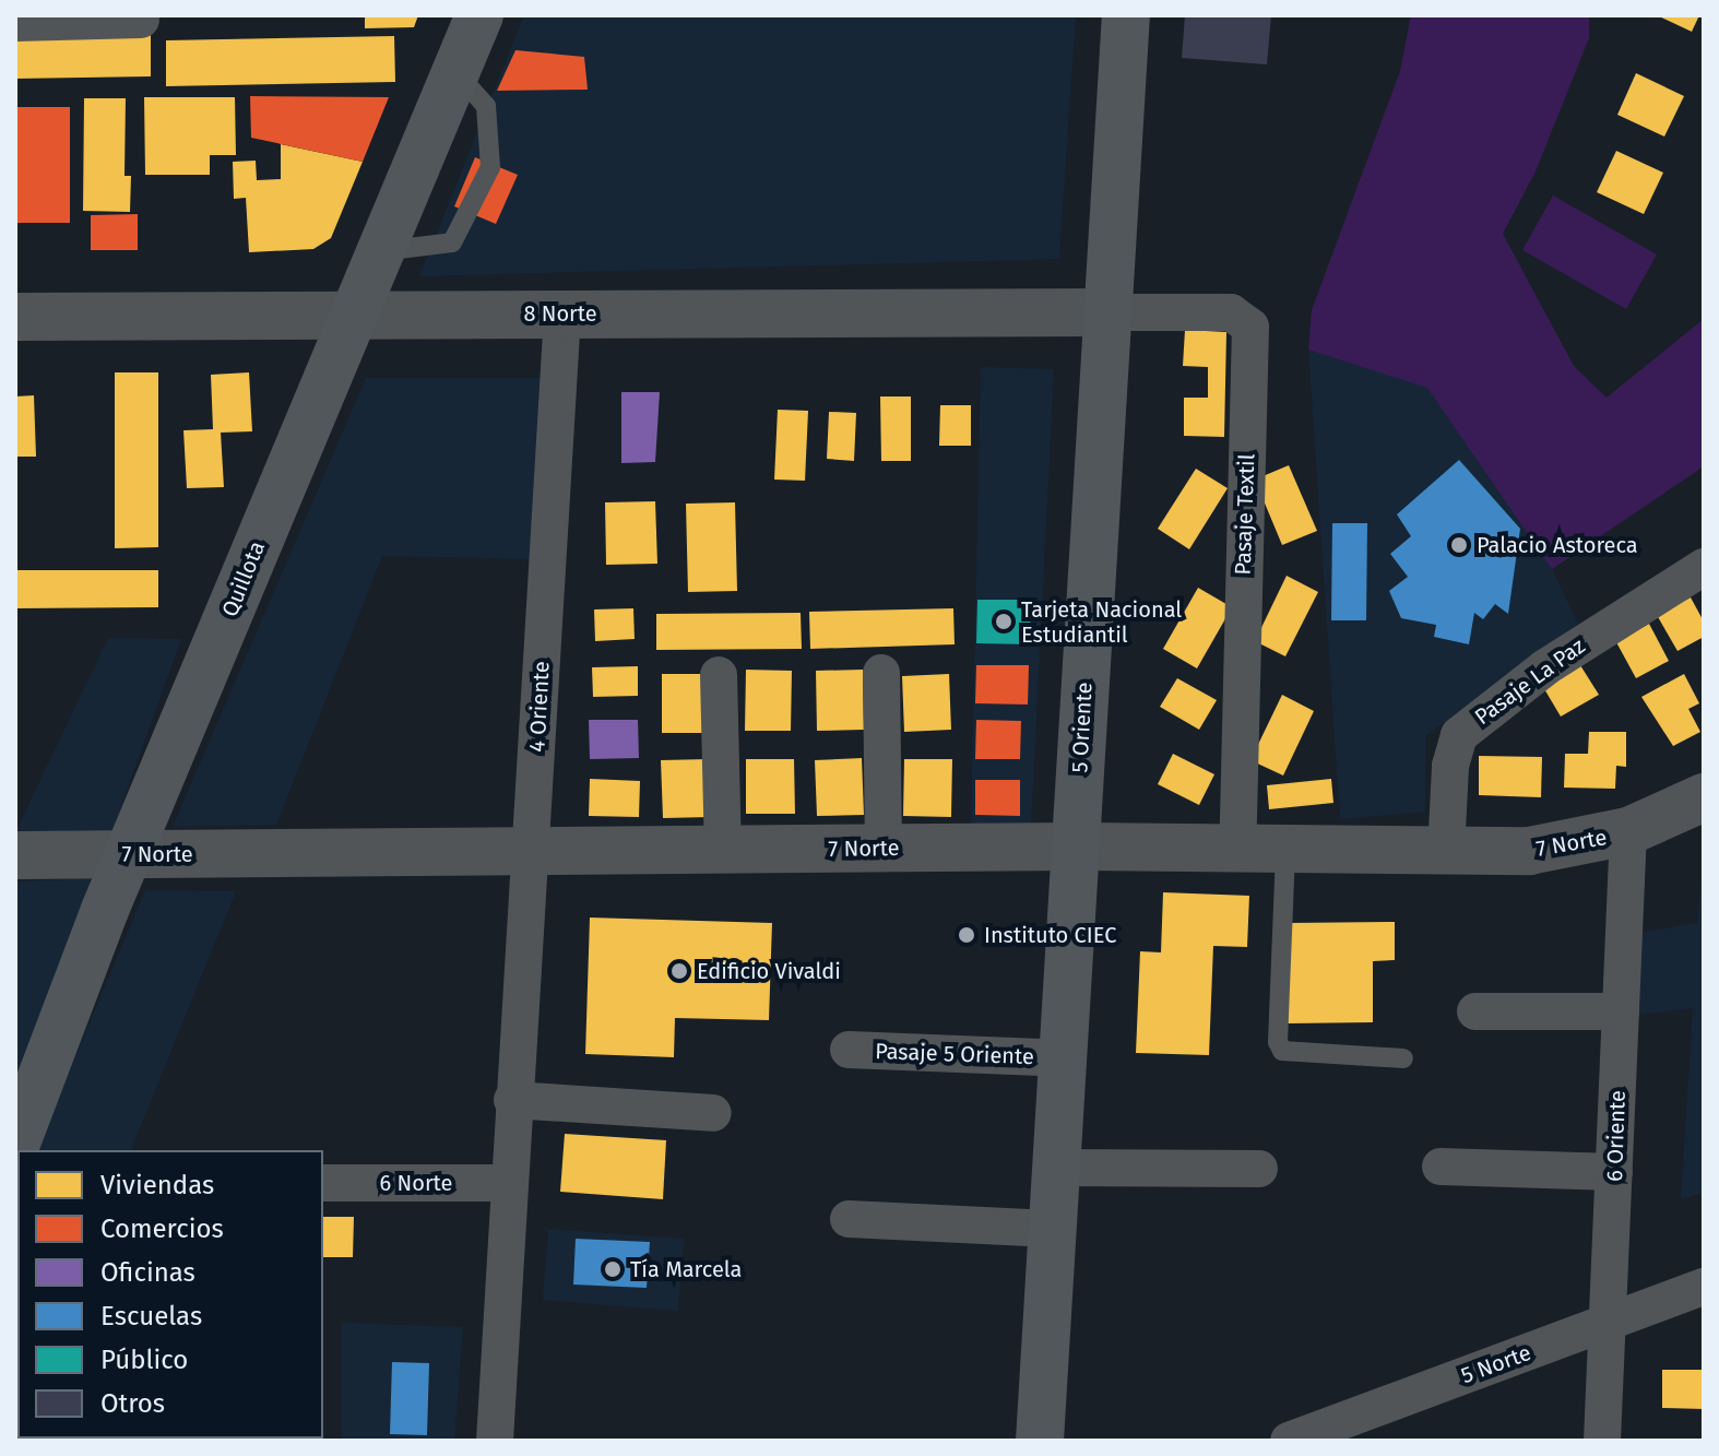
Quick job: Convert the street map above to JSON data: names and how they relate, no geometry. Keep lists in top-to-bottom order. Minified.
{"streets":{"main road":["Quillota","5 Oriente"],"street":["8 Norte","Pasaje Textil","Pasaje La Paz","4 Oriente","7 Norte","Pasaje 5 Oriente","6 Oriente","6 Norte","5 Norte"]},"crossings":[["8 Norte","Pasaje Textil"],["8 Norte","Quillota"],["8 Norte","4 Oriente"],["8 Norte","5 Oriente"],["Pasaje Textil","5 Oriente"],["Pasaje Textil","7 Norte"],["Quillota","7 Norte"],["Pasaje La Paz","7 Norte"],["4 Oriente","7 Norte"],["4 Oriente","6 Norte"],["5 Oriente","7 Norte"],["5 Oriente","Pasaje 5 Oriente"],["7 Norte","6 Oriente"],["6 Oriente","5 Norte"]],"places":["Palacio Astoreca","Tarjeta Nacional Estudiantil","Instituto CIEC","Edificio Vivaldi","Tía Marcela"],"legend":["Viviendas","Comercios","Oficinas","Escuelas","Público","Otros"]}
